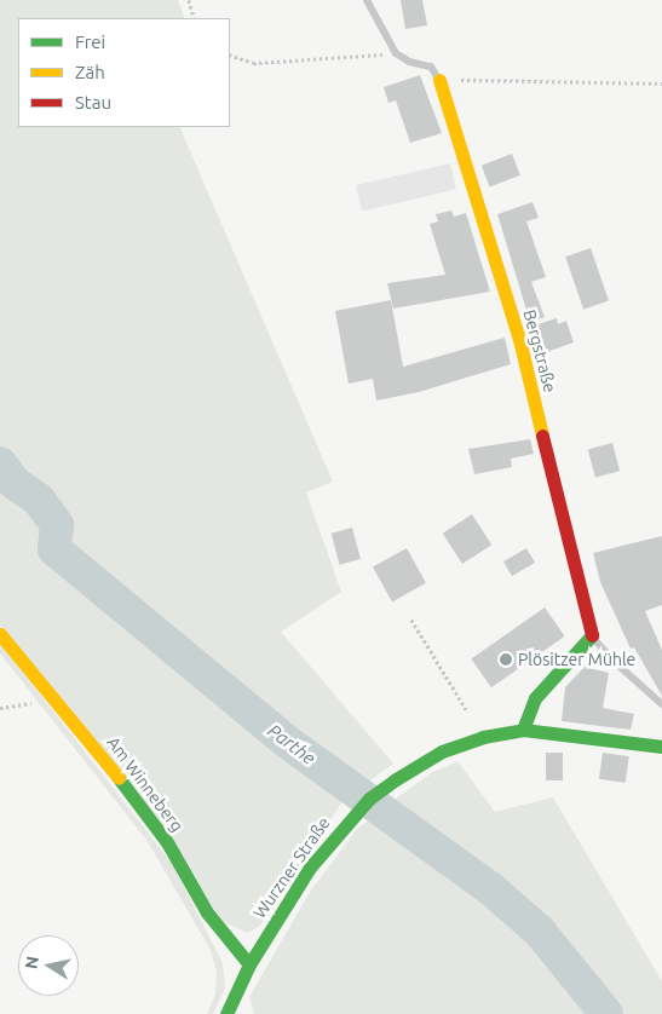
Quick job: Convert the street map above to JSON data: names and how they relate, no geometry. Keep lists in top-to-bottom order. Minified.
{"streets":{"street":["Bergstraße","Am Winneberg","Wurzner Straße"]},"crossings":[["Am Winneberg","Wurzner Straße"]],"water":["Parthe"],"places":["Plösitzer Mühle"],"legend":["Frei","Zäh","Stau"],"north":"left"}
